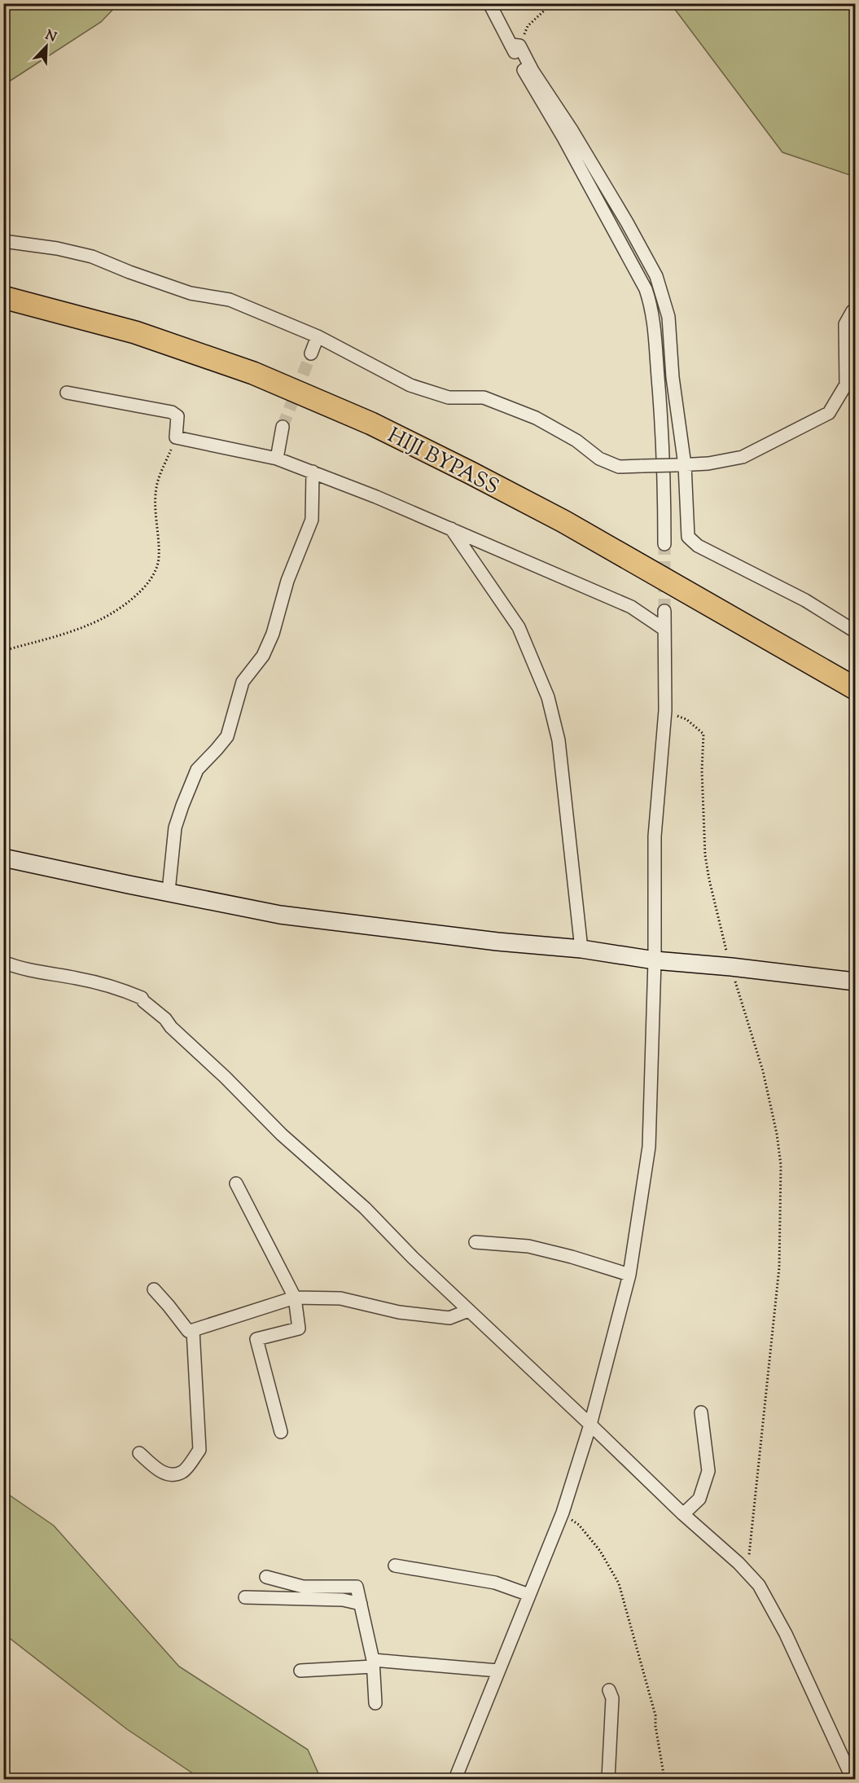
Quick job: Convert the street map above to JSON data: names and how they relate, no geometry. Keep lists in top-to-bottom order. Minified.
{"streets":{"highway":["HIJI BYPASS"]},"north":"top right"}
